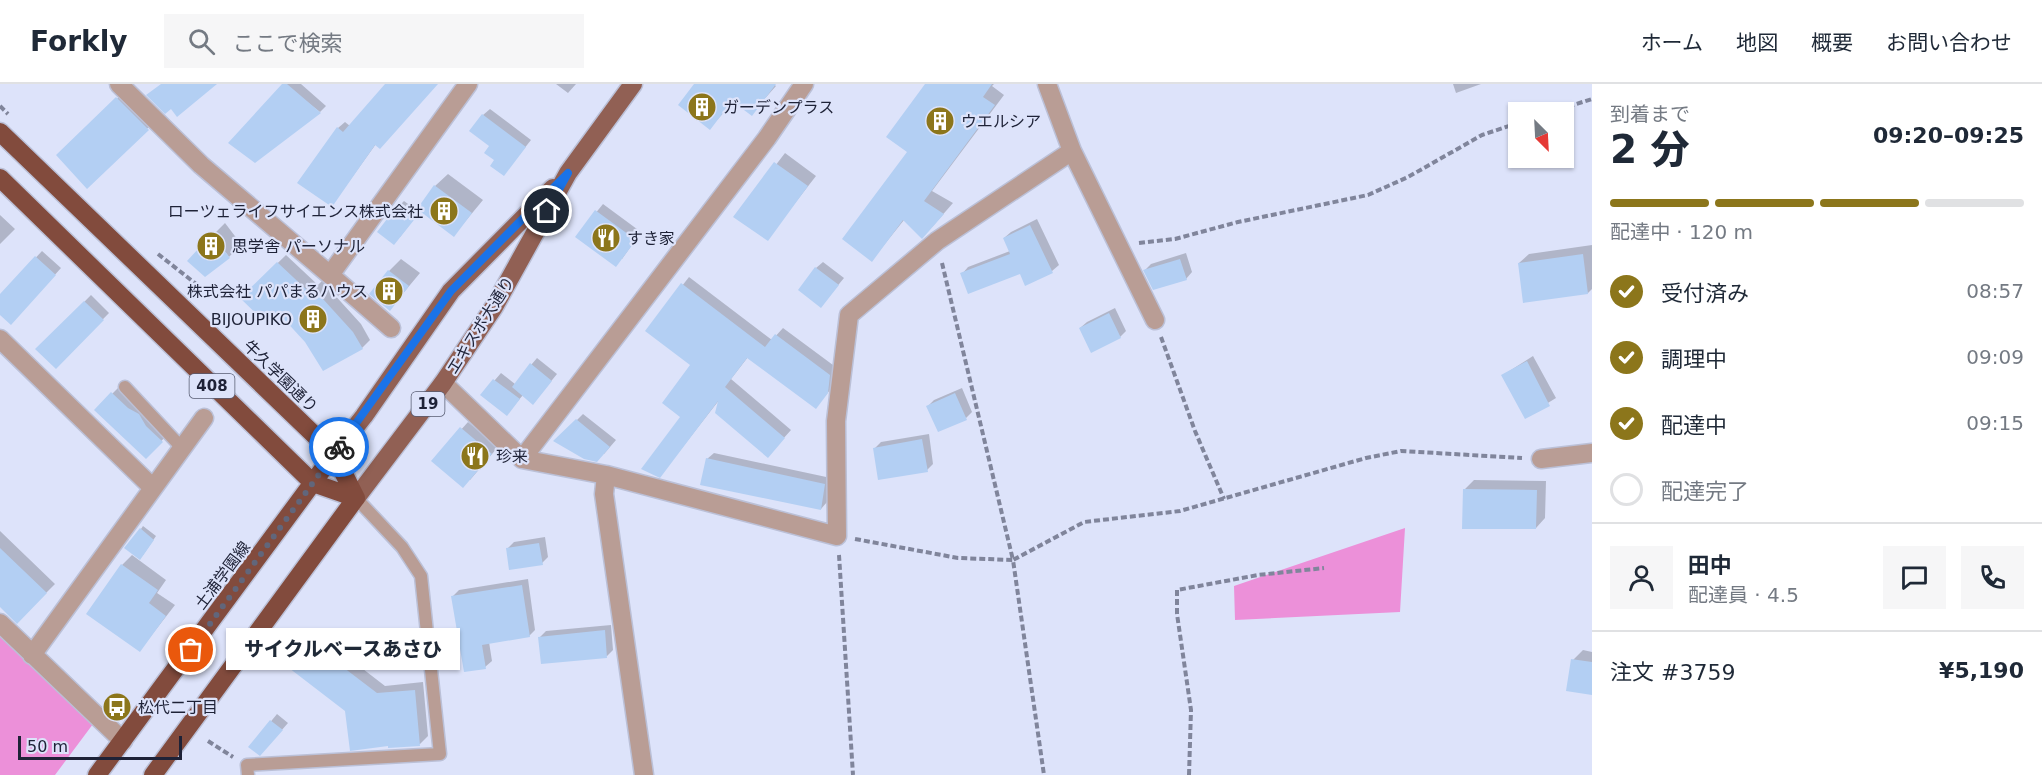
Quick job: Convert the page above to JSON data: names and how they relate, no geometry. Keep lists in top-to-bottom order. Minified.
{"streets":{"highway":["牛久学園通り","408","土浦学園線"],"main road":["エキスポ大通り","19"]},"crossings":[["エキスポ大通り","牛久学園通り"],["エキスポ大通り","408"],["エキスポ大通り","土浦学園線"],["牛久学園通り","408"],["牛久学園通り","土浦学園線"],["408","土浦学園線"]],"places":{"building":["ガーデンプラス","ウエルシア","ローツェライフサイエンス株式会社","思学舎 パーソナル","株式会社 パパまるハウス","BIJOUPIKO"],"restaurant":["すき家","珍来"],"other":["サイクルベースあさひ"],"bus stop":["松代二丁目"]},"scale_bar":"50 m","north":"bottom right","page":{"header":"Forkly","search":"ここで検索","nav":["ホーム","地図","概要","お問い合わせ"],"heading":["2 分","到着まで","09:20–09:25"],"panel":["田中","配達員 · 4.5","注文 #3759","¥5,190"],"bar":"配達中 · 120 m","list":[["受付済み","08:57"],["調理中","09:09"],["配達中","09:15"],"配達完了"],"bubble":"サイクルベースあさひ","scale":"50 m"}}
